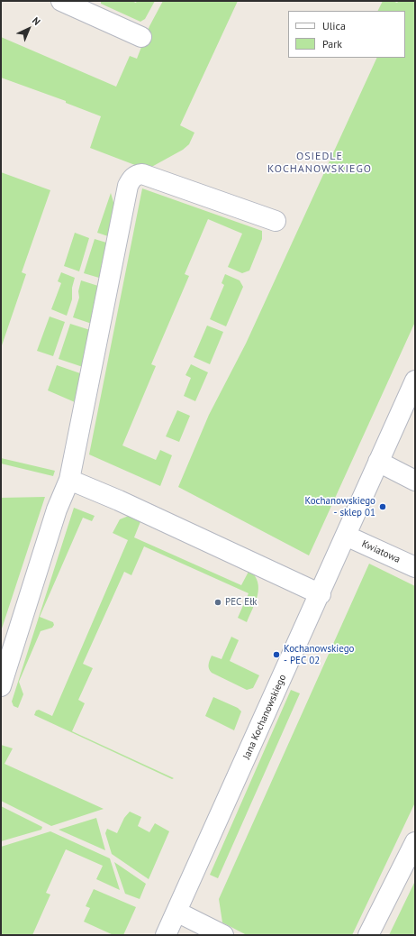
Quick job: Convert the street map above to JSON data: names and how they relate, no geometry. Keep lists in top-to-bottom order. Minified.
{"streets":{"street":["Kwiatowa","Jana Kochanowskiego"]},"crossings":[["Kwiatowa","Jana Kochanowskiego"]],"districts":["OSIEDLE KOCHANOWSKIEGO"],"places":["Kochanowskiego - sklep 01","PEC Ełk","Kochanowskiego - PEC 02"],"legend":["Ulica","Park"],"north":"top right"}
